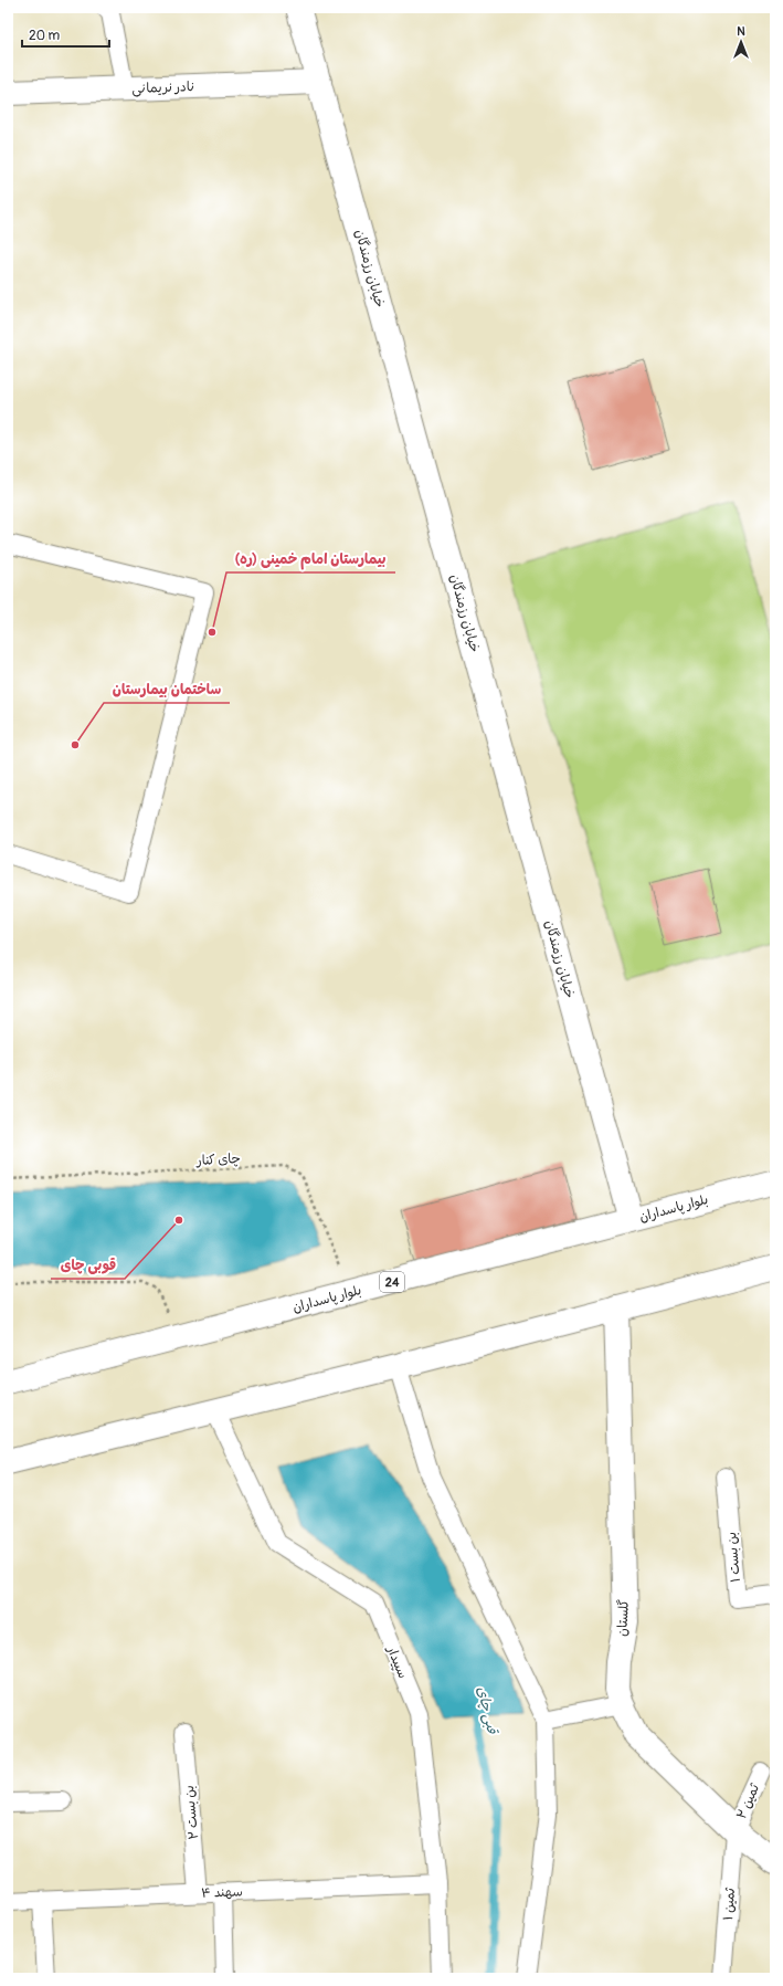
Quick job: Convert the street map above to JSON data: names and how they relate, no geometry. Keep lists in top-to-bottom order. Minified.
{"streets":{"main road":["نادر نریمانی","خیابان رزمندگان","بلوار پاسداران","24","گلستان"],"lane":["بن بست ۱","سپیدار","ثمین ۲","بن بست ۲","سهند ۴","ثمین ۱"],"path":["چای کنار"]},"crossings":[["نادر نریمانی","خیابان رزمندگان"],["خیابان رزمندگان","بلوار پاسداران"],["چای کنار","بلوار پاسداران"],["گلستان","ثمین ۲"],["گلستان","ثمین ۱"],["سپیدار","سهند ۴"],["ثمین ۲","ثمین ۱"],["بن بست ۲","سهند ۴"]],"water":["قبی چای"],"places":["بیمارستان امام خمینی (ره)","ساختمان بیمارستان","قوبی چای"],"scale_bar":"20 m","north":"top"}
